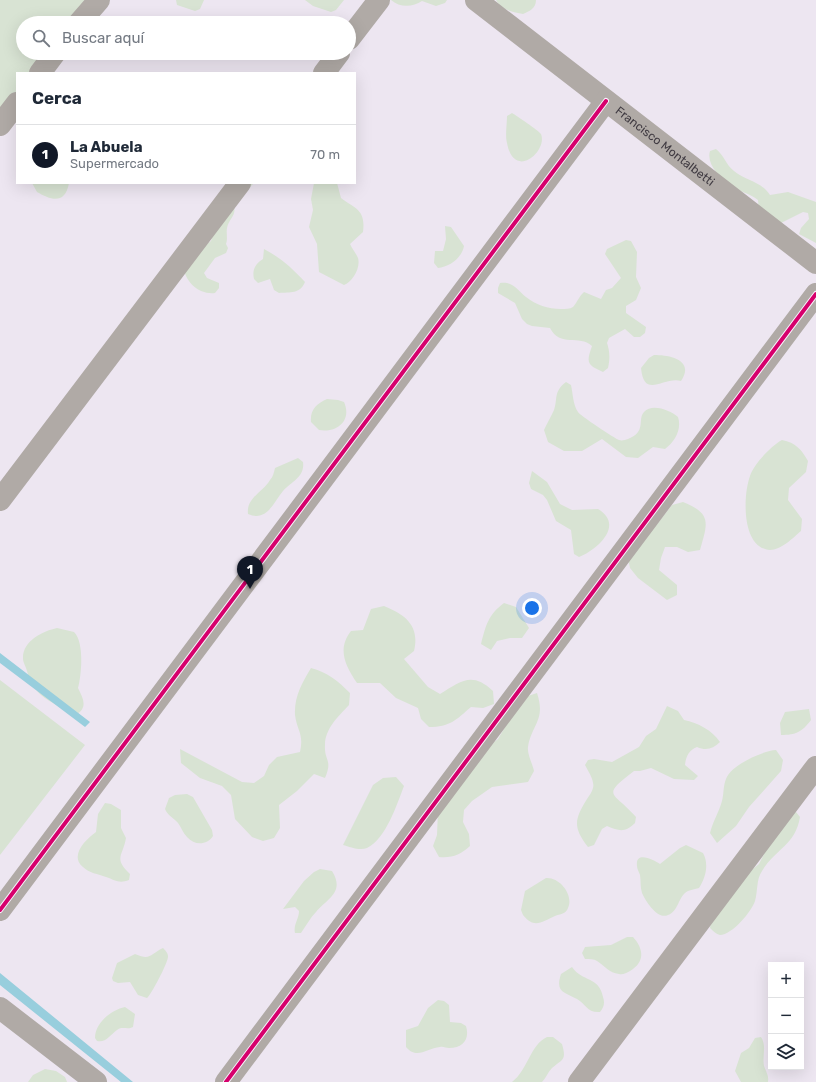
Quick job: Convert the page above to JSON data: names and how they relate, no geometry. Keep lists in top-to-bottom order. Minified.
{"streets":{"street":["Francisco Montalbetti"]},"page":{"search":"Buscar aquí","heading":"Cerca","list":[{"mark":"1","name":"La Abuela","note":"Supermercado","value":"70 m"}],"pins":"1","map_buttons":["+","−"]}}
